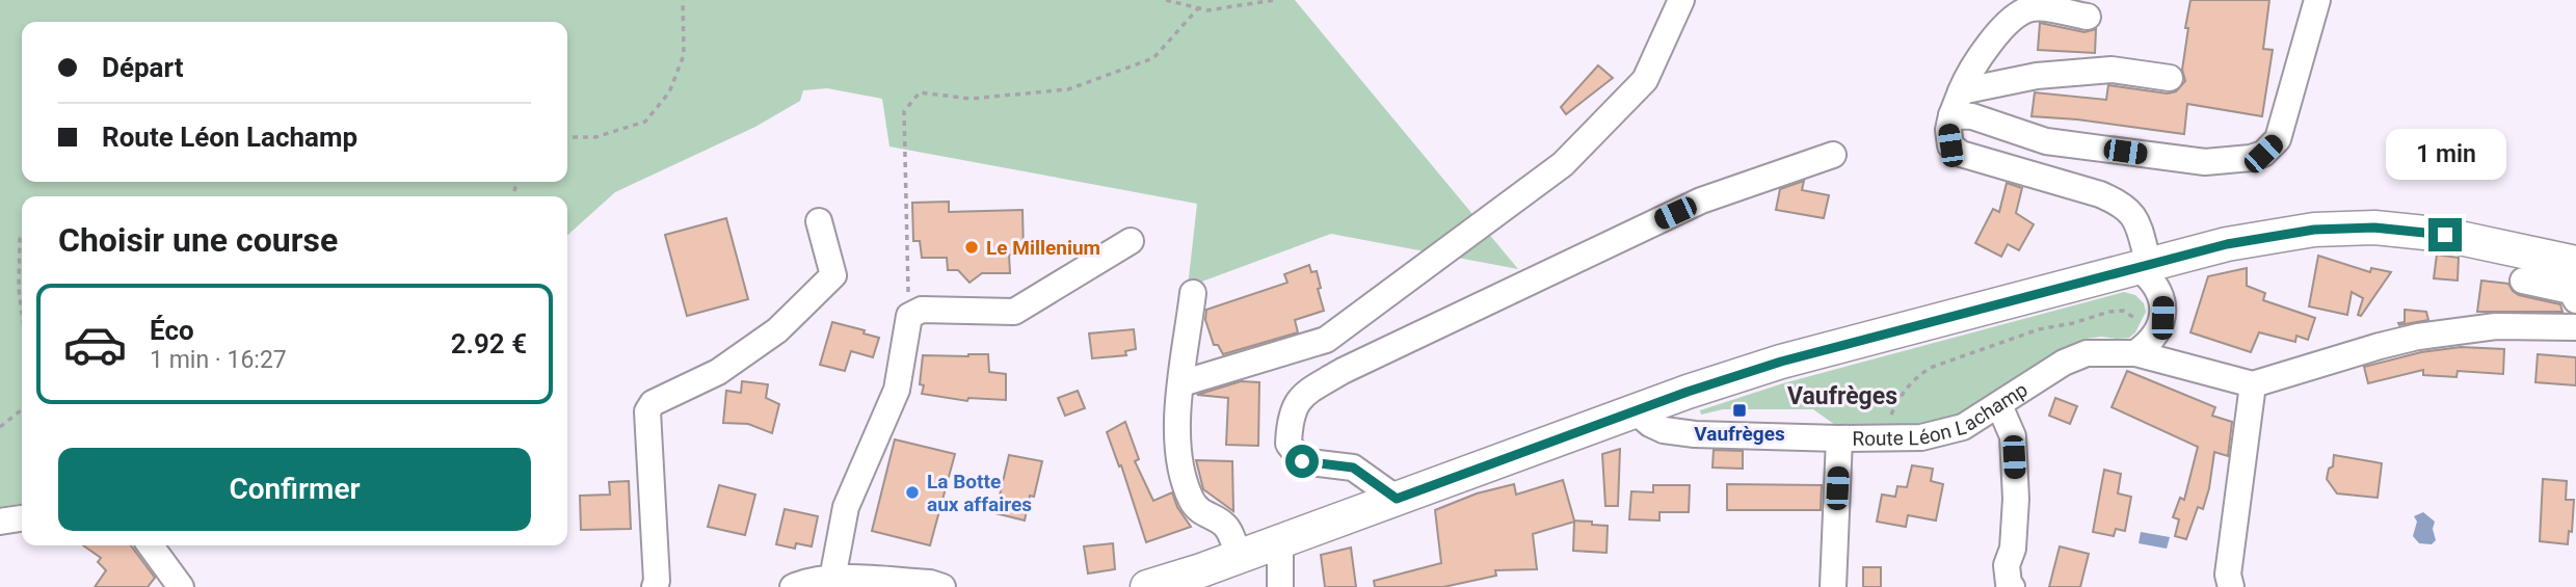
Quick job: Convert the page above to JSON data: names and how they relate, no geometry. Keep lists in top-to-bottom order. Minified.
{"streets":{"street":["Route Léon Lachamp"]},"districts":["Vaufrèges"],"places":{"other":["Le Millenium","La Botte aux affaires"],"transit":["Vaufrèges"]},"page":{"banner":["Départ","Route Léon Lachamp"],"bubble":"1 min","heading":"Choisir une course","list":[{"name":"Éco","note":"1 min · 16:27","value":"2.92 €"}],"buttons":"Confirmer"}}
